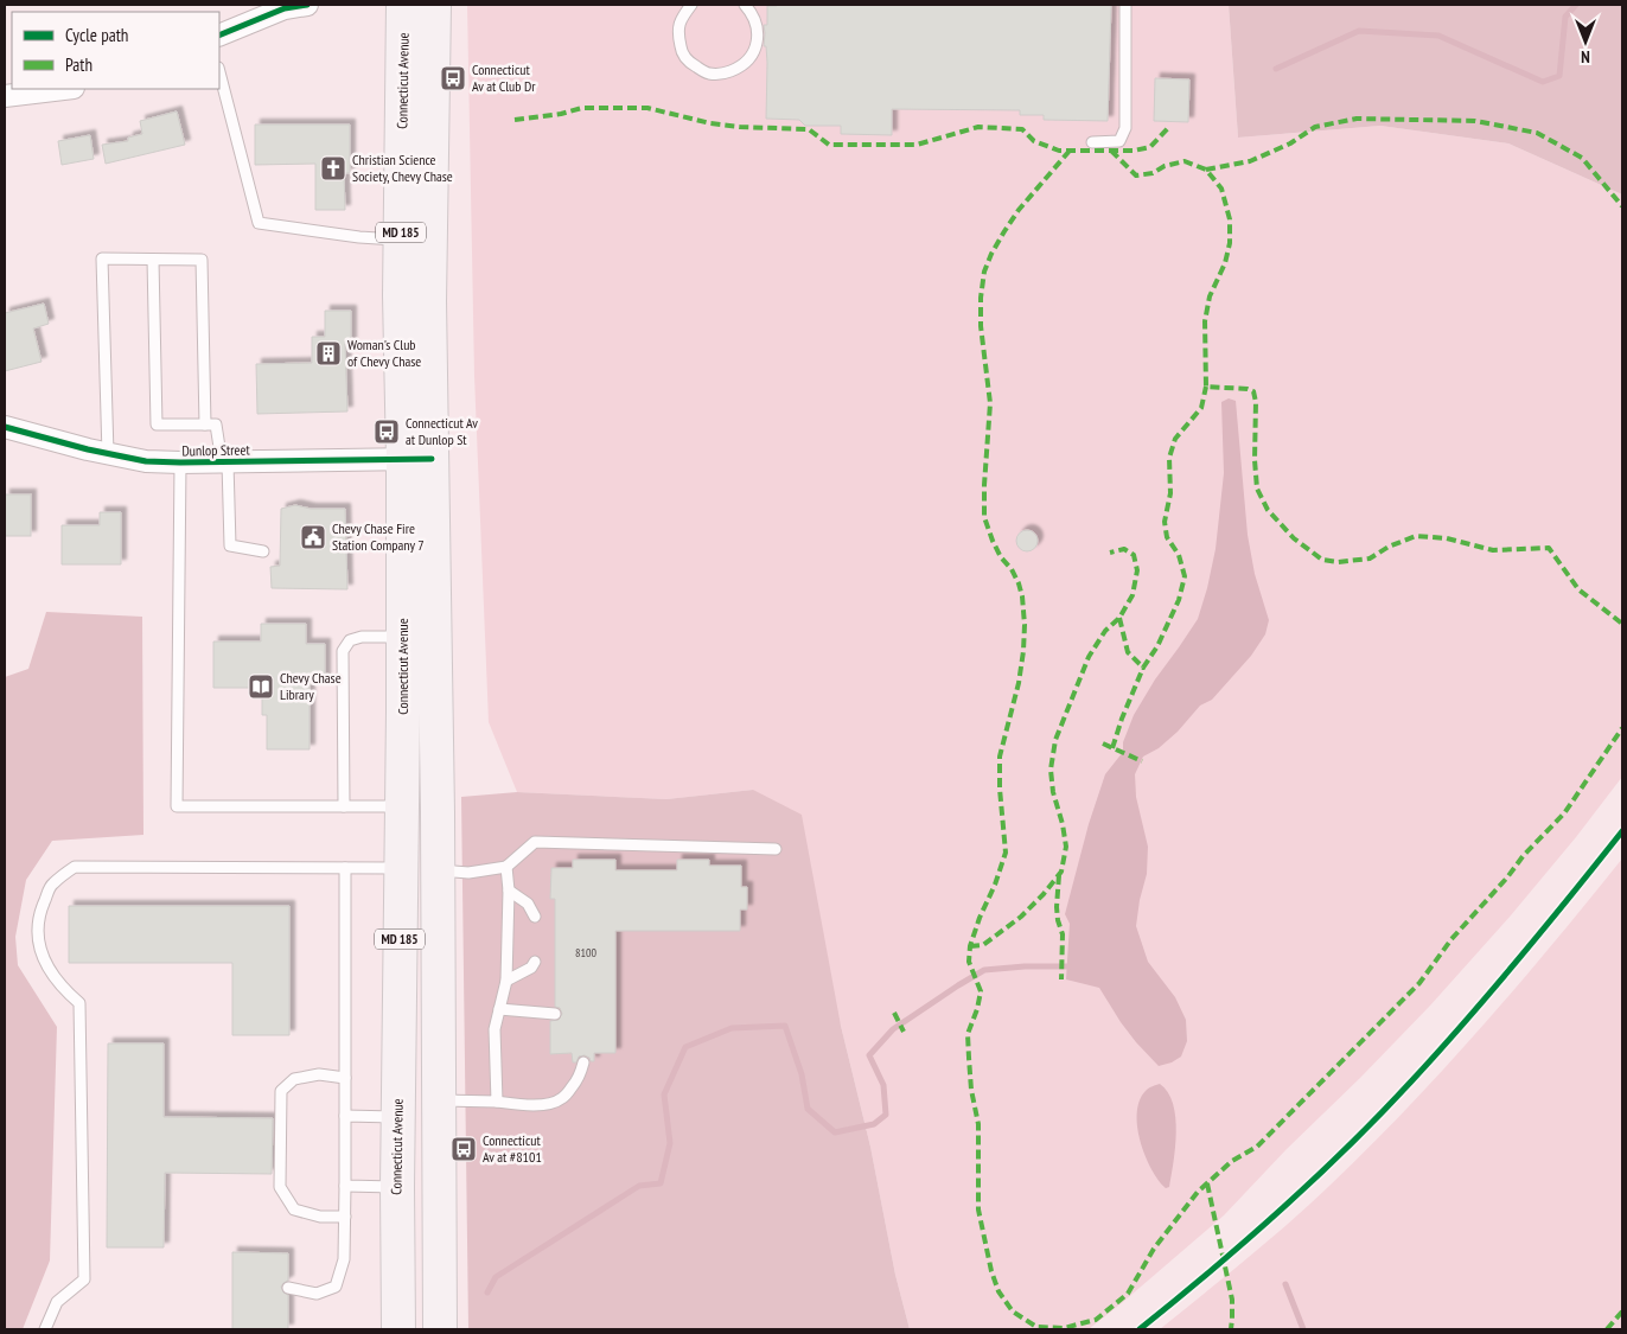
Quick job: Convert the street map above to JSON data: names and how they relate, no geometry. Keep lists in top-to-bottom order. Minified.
{"streets":{"main road":["Connecticut Avenue","MD 185"],"street":["Dunlop Street"]},"crossings":[["Connecticut Avenue","Dunlop Street"]],"places":{"bus stop":["Connecticut Av at Club Dr","Connecticut Av at Dunlop St","Connecticut Av at #8101"],"church":["Christian Science Society, Chevy Chase"],"building":["Woman's Club of Chevy Chase"],"public building":["Chevy Chase Fire Station Company 7"],"library":["Chevy Chase Library"]},"house_numbers":["8100"],"legend":["Cycle path","Path"],"north":"bottom"}
